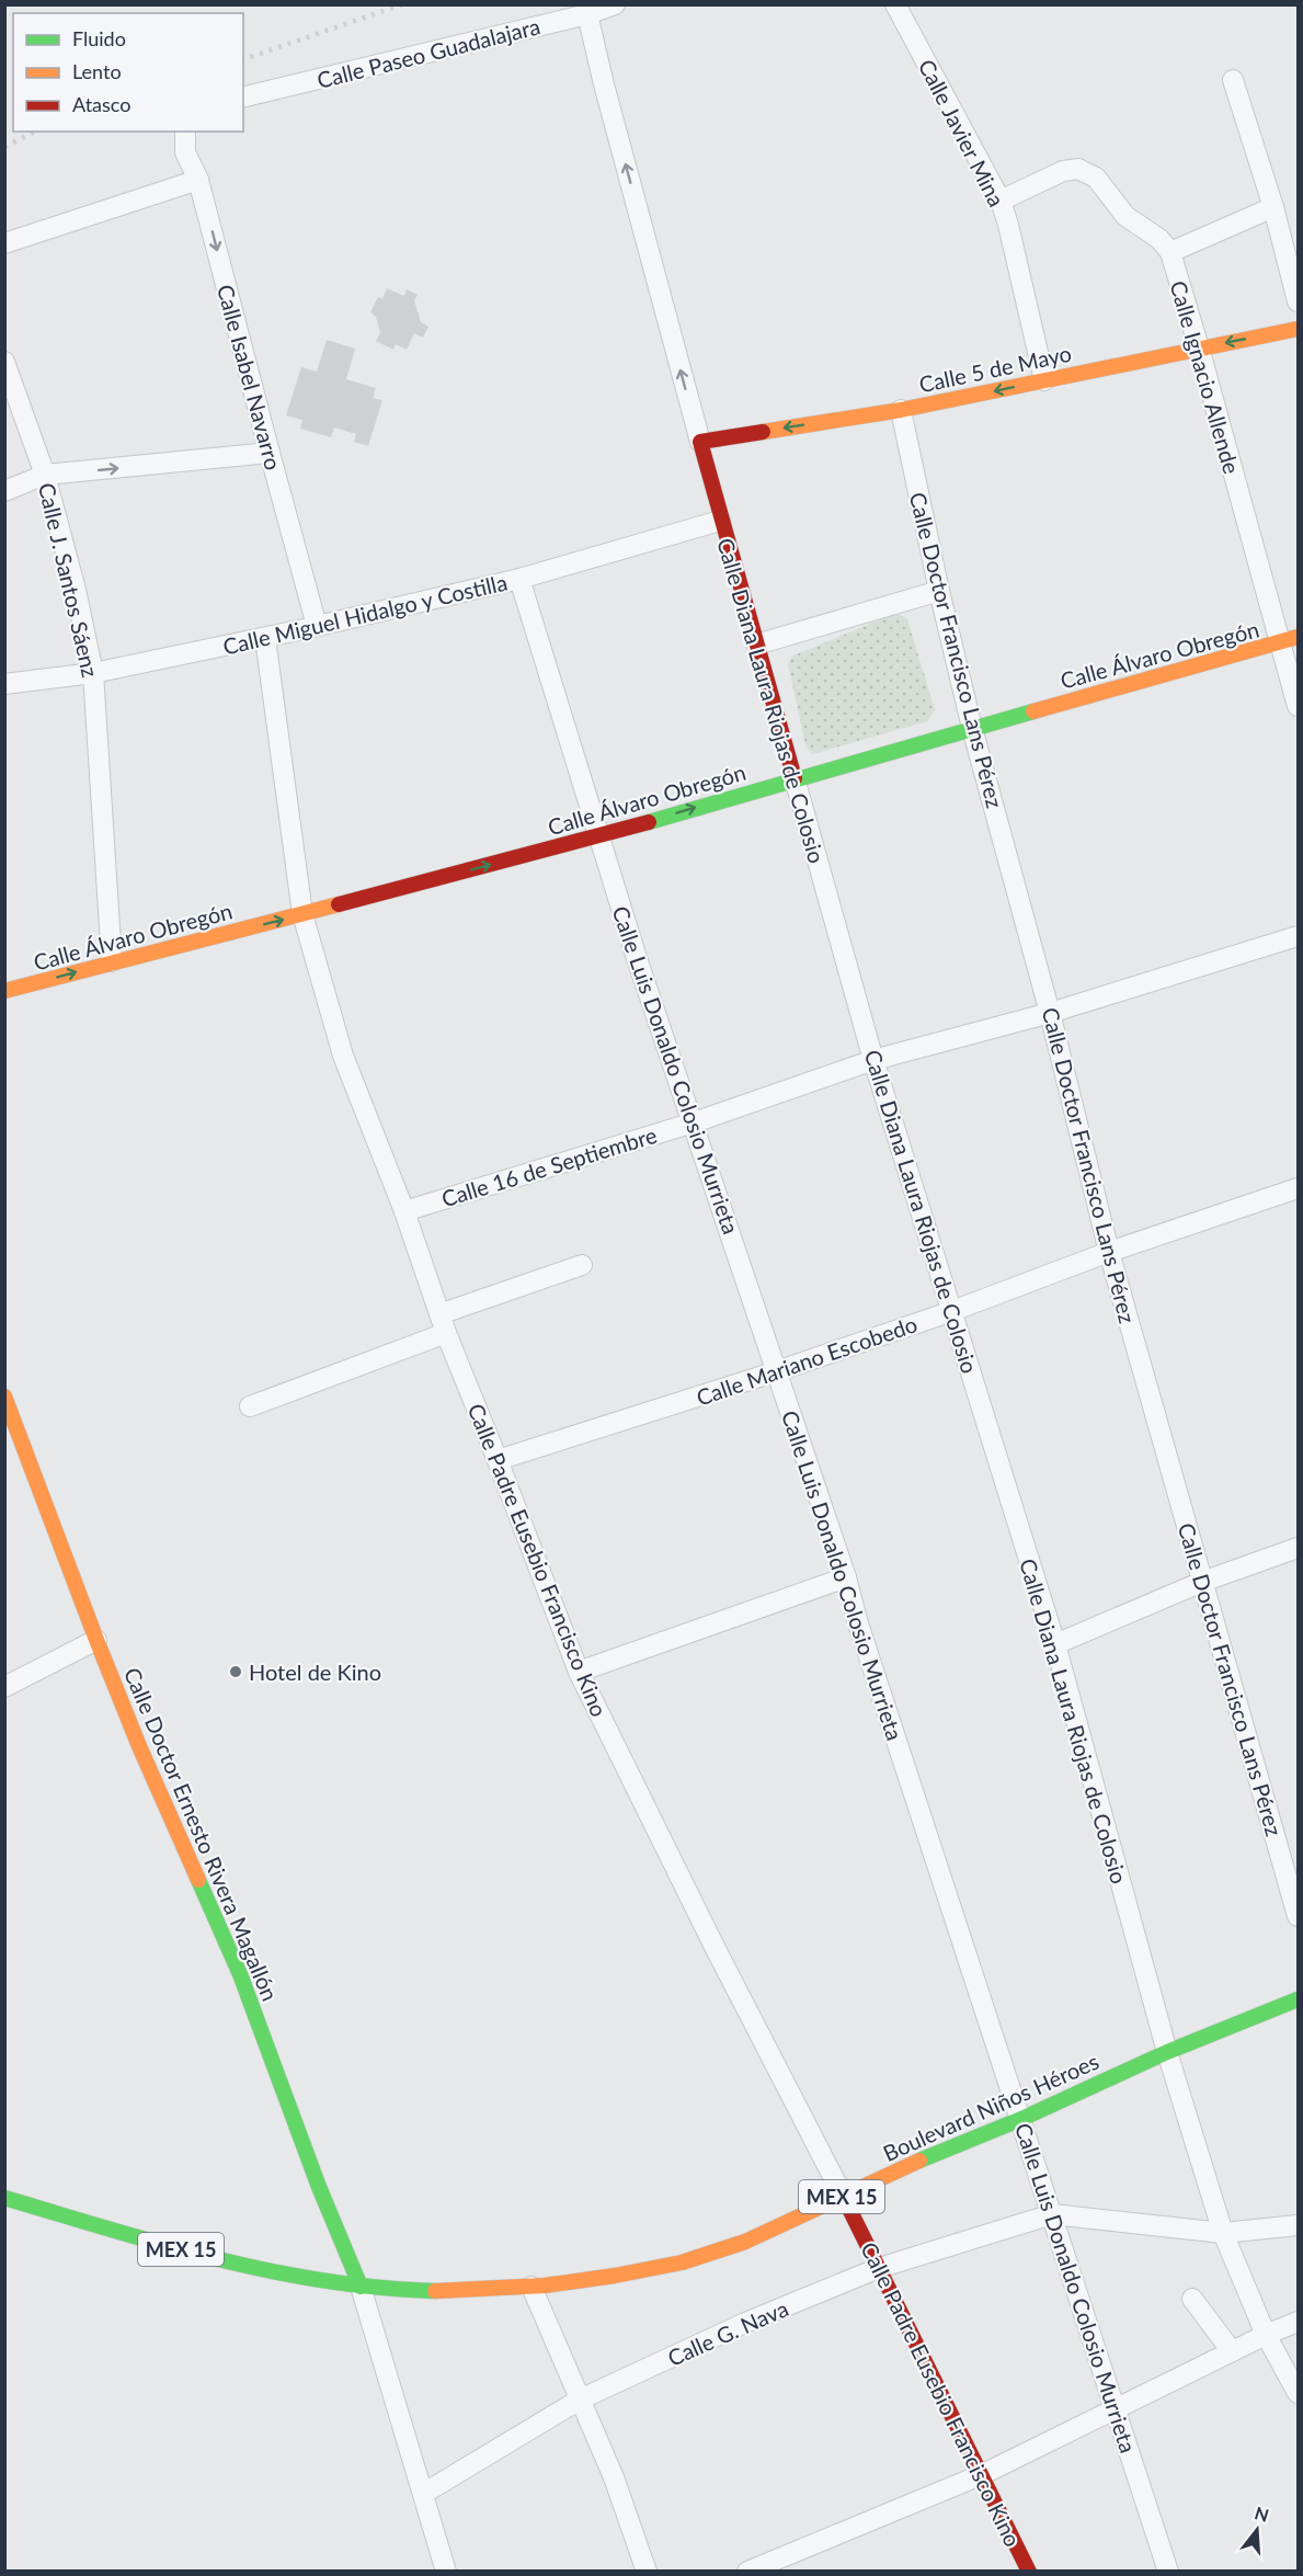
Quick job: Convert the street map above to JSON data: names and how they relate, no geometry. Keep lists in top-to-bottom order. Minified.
{"streets":{"street":["Calle Paseo Guadalajara","Calle Javier Mina","Calle 5 de Mayo","Calle Isabel Navarro","Calle Ignacio Allende","Calle J. Santos Sáenz","Calle Miguel Hidalgo y Costilla","Calle Doctor Francisco Lans Pérez","Calle Álvaro Obregón","Calle Diana Laura Riojas de Colosio","Calle Luis Donaldo Colosio Murrieta","Calle 16 de Septiembre","Calle Mariano Escobedo","Calle Padre Eusebio Francisco Kino","Calle Doctor Ernesto Rivera Magallón","Boulevard Niños Héroes","MEX 15","Calle G. Nava"]},"crossings":[["Calle Paseo Guadalajara","Calle Diana Laura Riojas de Colosio"],["Calle Javier Mina","Calle 5 de Mayo"],["Calle Javier Mina","Calle Ignacio Allende"],["Calle 5 de Mayo","Calle Ignacio Allende"],["Calle 5 de Mayo","Calle Doctor Francisco Lans Pérez"],["Calle 5 de Mayo","Calle Diana Laura Riojas de Colosio"],["Calle Isabel Navarro","Calle Miguel Hidalgo y Costilla"],["Calle Ignacio Allende","Calle Álvaro Obregón"],["Calle J. Santos Sáenz","Calle Miguel Hidalgo y Costilla"],["Calle J. Santos Sáenz","Calle Álvaro Obregón"],["Calle Miguel Hidalgo y Costilla","Calle Diana Laura Riojas de Colosio"],["Calle Miguel Hidalgo y Costilla","Calle Luis Donaldo Colosio Murrieta"],["Calle Miguel Hidalgo y Costilla","Calle Padre Eusebio Francisco Kino"],["Calle Doctor Francisco Lans Pérez","Calle Álvaro Obregón"],["Calle Doctor Francisco Lans Pérez","Calle 16 de Septiembre"],["Calle Doctor Francisco Lans Pérez","Calle Mariano Escobedo"],["Calle Álvaro Obregón","Calle Diana Laura Riojas de Colosio"],["Calle Álvaro Obregón","Calle Luis Donaldo Colosio Murrieta"],["Calle Álvaro Obregón","Calle Padre Eusebio Francisco Kino"],["Calle Diana Laura Riojas de Colosio","Calle 16 de Septiembre"],["Calle Diana Laura Riojas de Colosio","Calle Mariano Escobedo"],["Calle Diana Laura Riojas de Colosio","Boulevard Niños Héroes"],["Calle Luis Donaldo Colosio Murrieta","Calle 16 de Septiembre"],["Calle Luis Donaldo Colosio Murrieta","Calle Mariano Escobedo"],["Calle Luis Donaldo Colosio Murrieta","Boulevard Niños Héroes"],["Calle Luis Donaldo Colosio Murrieta","Calle G. Nava"],["Calle 16 de Septiembre","Calle Padre Eusebio Francisco Kino"],["Calle Mariano Escobedo","Calle Padre Eusebio Francisco Kino"],["Calle Padre Eusebio Francisco Kino","Boulevard Niños Héroes"],["Calle Padre Eusebio Francisco Kino","Calle G. Nava"],["Calle Doctor Ernesto Rivera Magallón","Boulevard Niños Héroes"]],"one_way":["Calle 5 de Mayo","Calle Isabel Navarro","Calle Álvaro Obregón"],"places":["Hotel de Kino"],"legend":["Fluido","Lento","Atasco"],"north":"top"}
